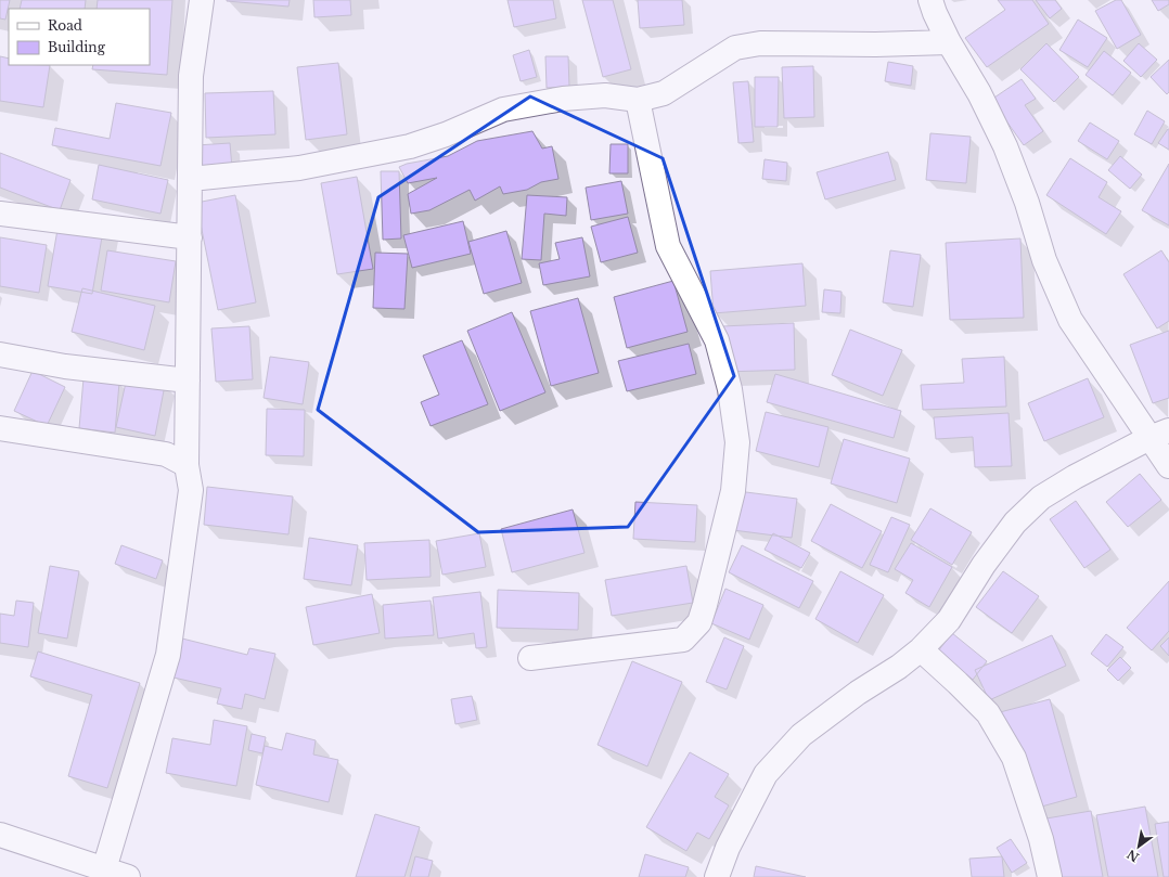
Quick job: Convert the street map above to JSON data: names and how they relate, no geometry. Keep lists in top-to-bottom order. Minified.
{"legend":["Road","Building"],"north":"bottom left"}
